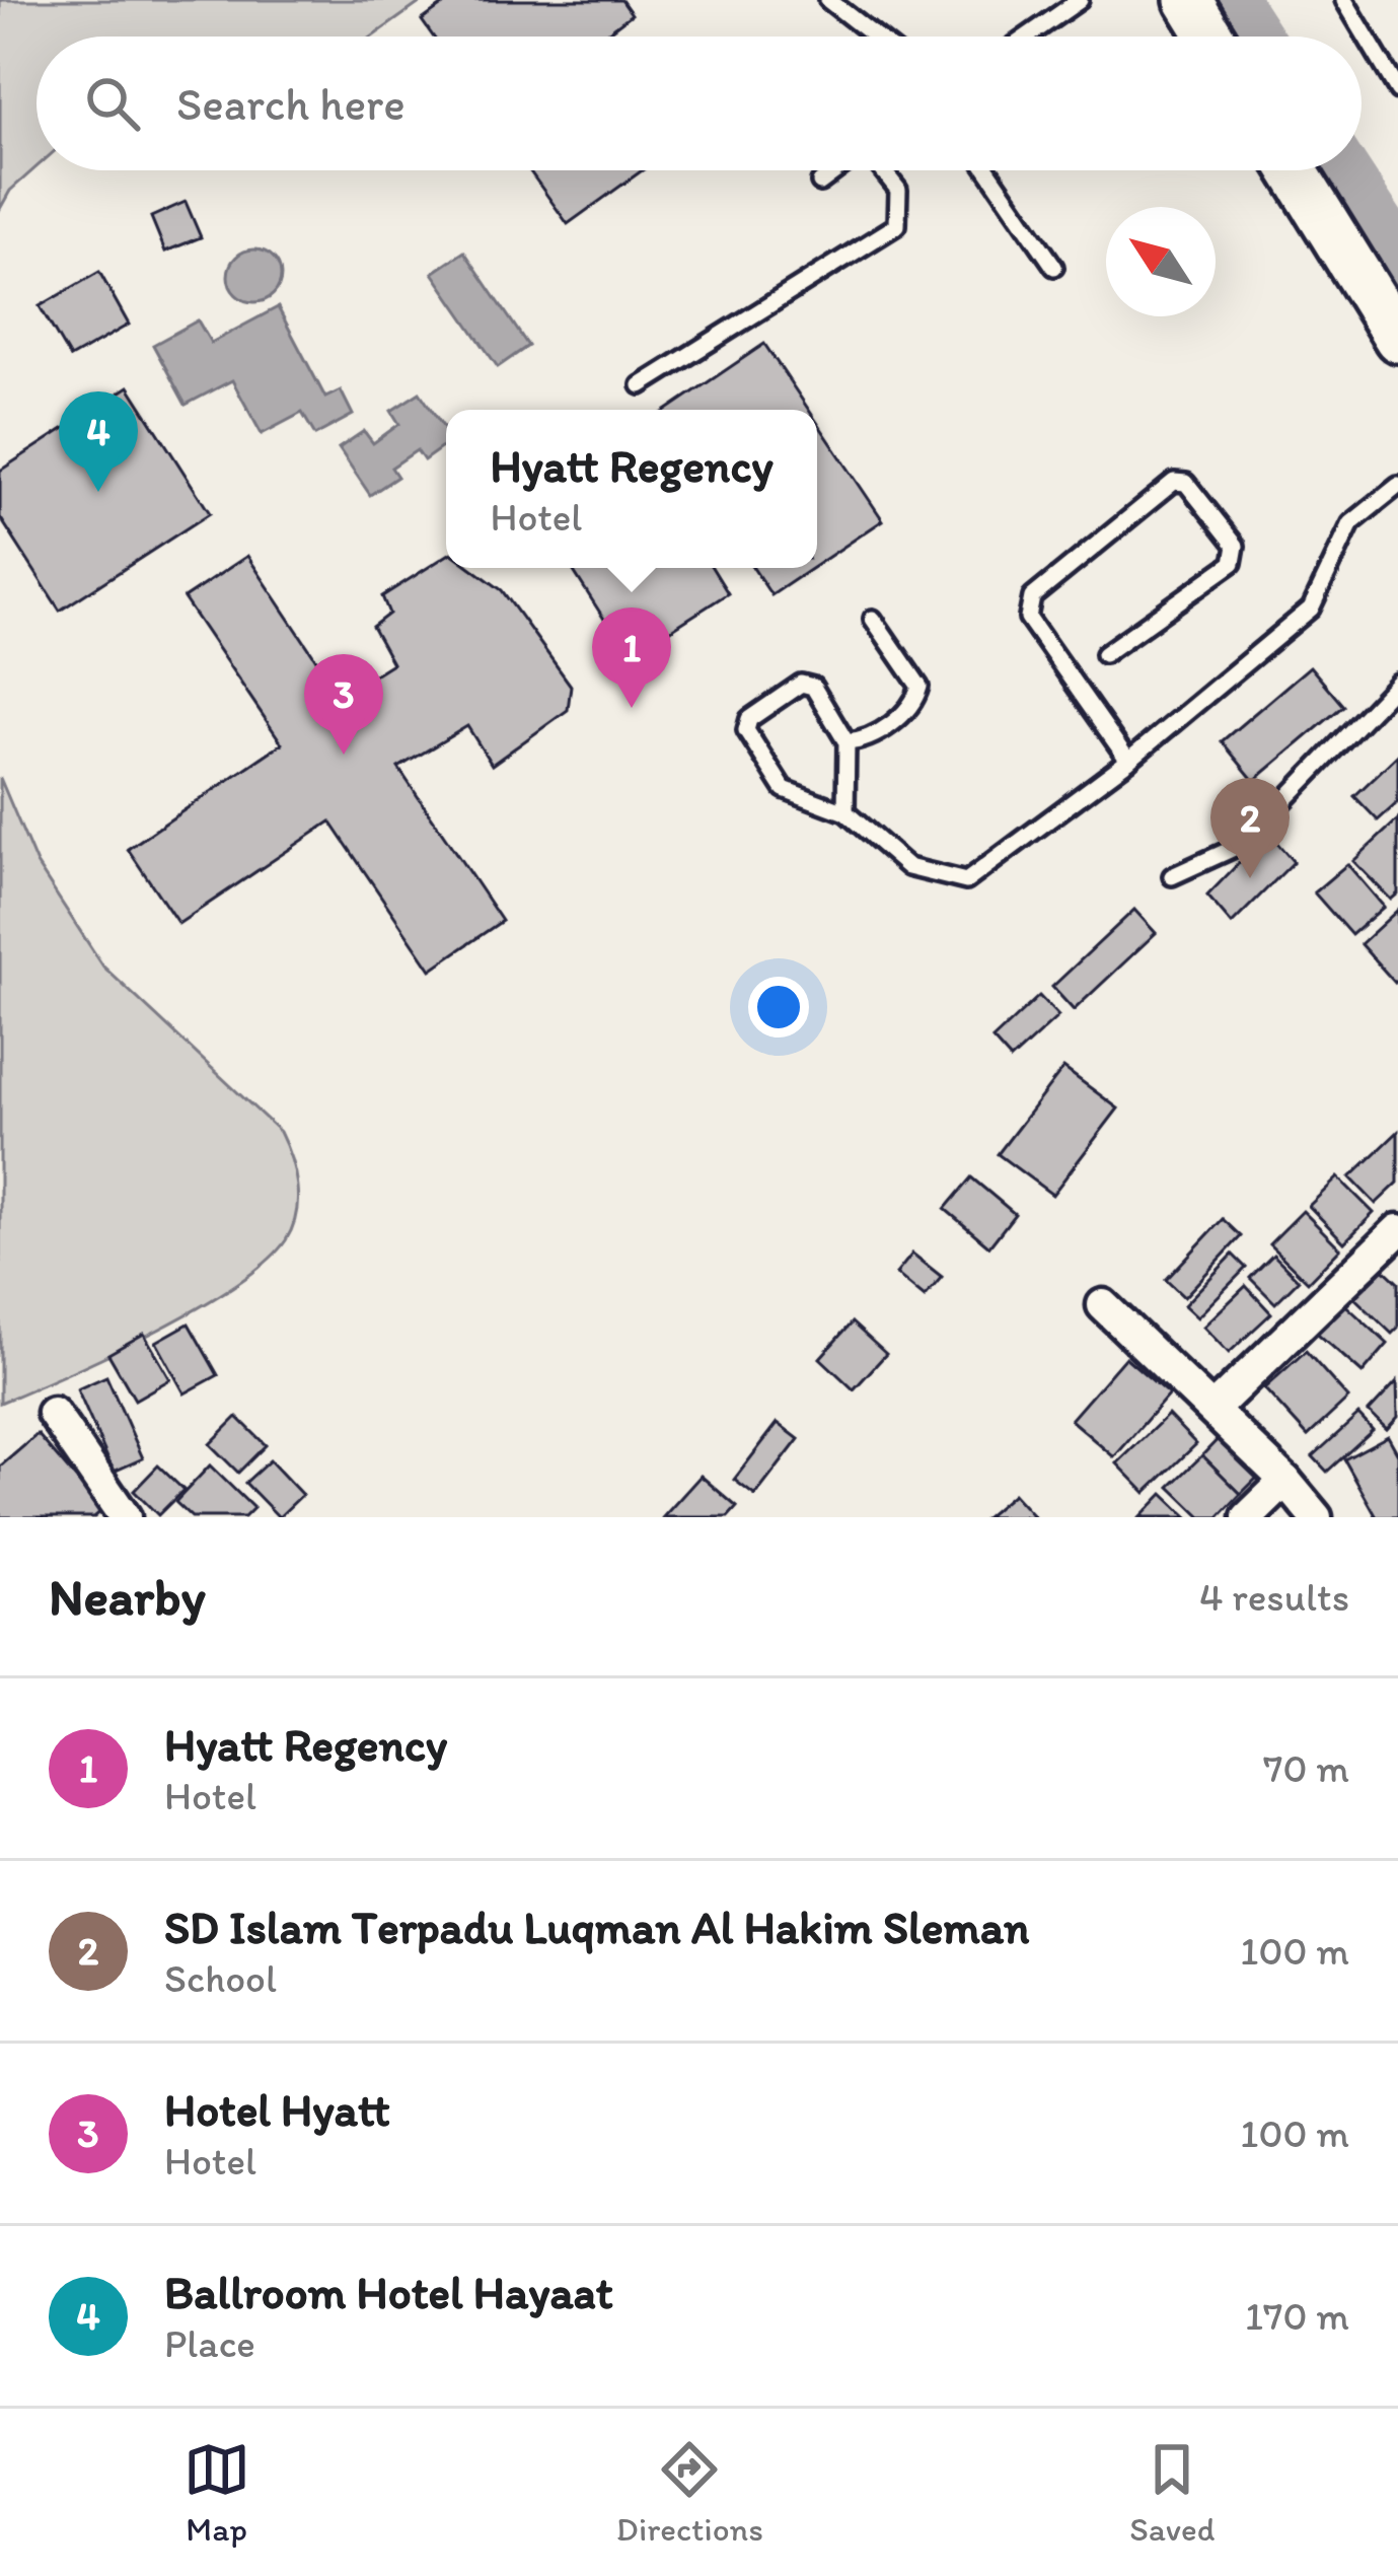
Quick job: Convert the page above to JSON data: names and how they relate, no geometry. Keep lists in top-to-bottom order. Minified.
{"north":"top left","page":{"search":"Search here","pins":["4","1","3","2"],"popup":["Hyatt Regency","Hotel"],"heading":["Nearby","4 results"],"list":[{"mark":"1","name":"Hyatt Regency","note":"Hotel","value":"70 m"},{"mark":"2","name":"SD Islam Terpadu Luqman Al Hakim Sleman","note":"School","value":"100 m"},{"mark":"3","name":"Hotel Hyatt","note":"Hotel","value":"100 m"},{"mark":"4","name":"Ballroom Hotel Hayaat","note":"Place","value":"170 m"}],"nav":["Map","Directions","Saved"]}}
